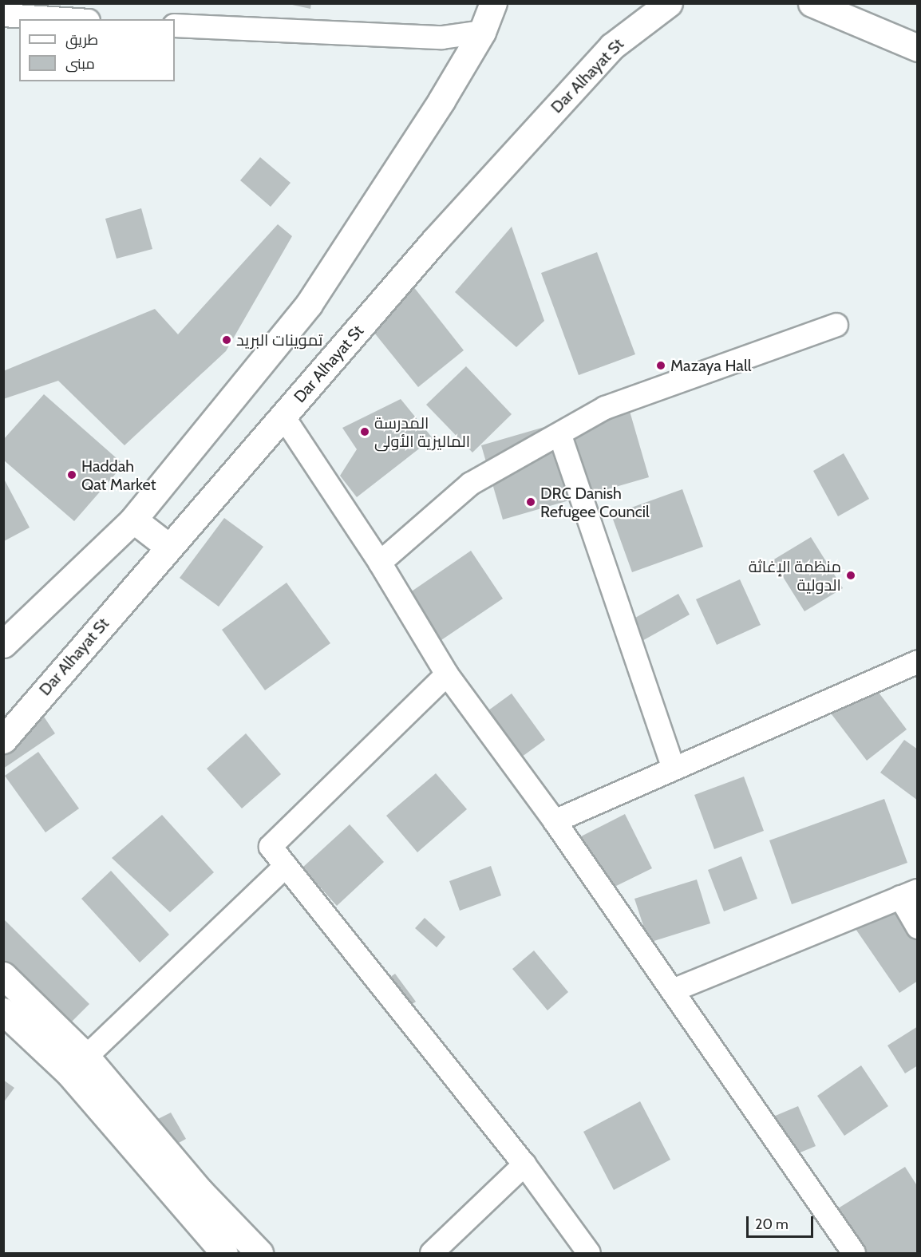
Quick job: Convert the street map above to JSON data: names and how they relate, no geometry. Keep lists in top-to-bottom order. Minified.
{"streets":{"main road":["Dar Alhayat St"]},"places":["تموينات البريد","Mazaya Hall","المدرسة الماليزية الأولى","Haddah Qat Market","DRC Danish Refugee Council","منظمة الإغاثة الدولية"],"legend":["طريق","مبنى"],"scale_bar":"20 m"}
